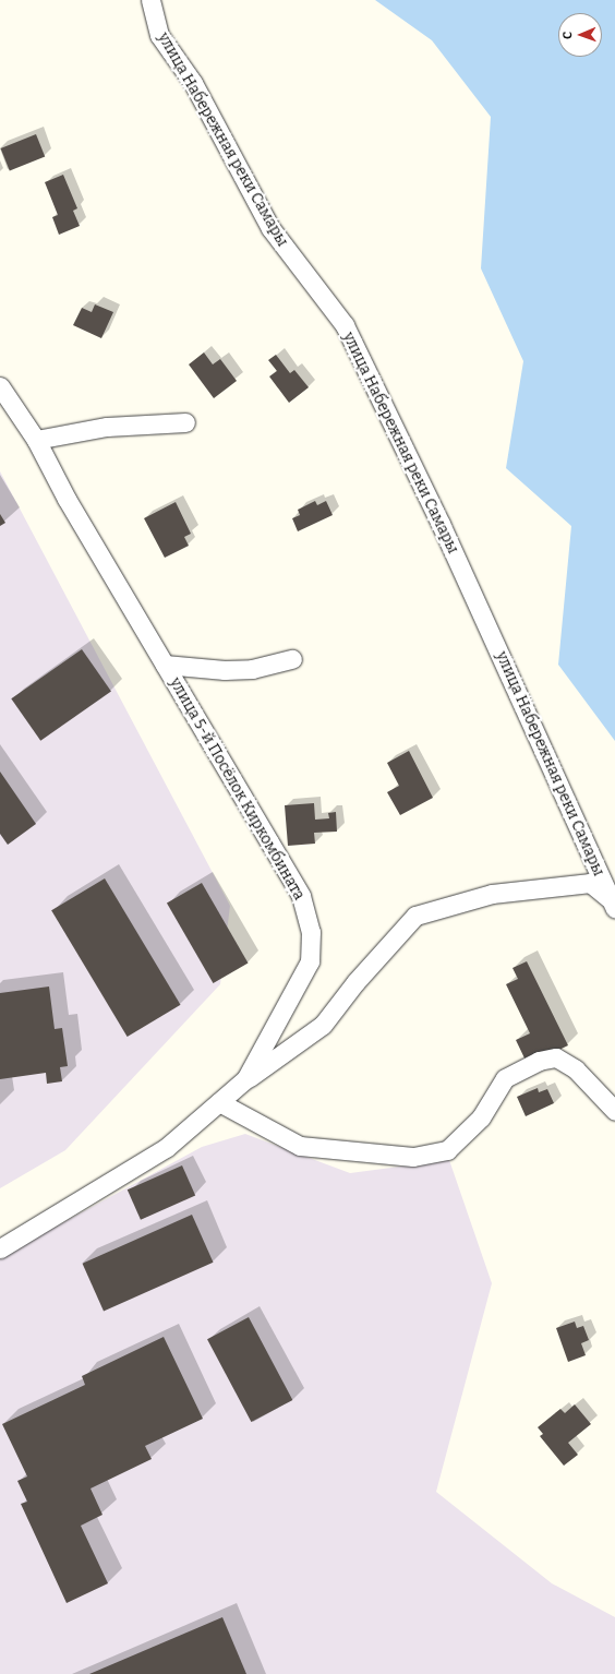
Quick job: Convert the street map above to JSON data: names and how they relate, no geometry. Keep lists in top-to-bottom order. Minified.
{"streets":{"street":["улица Набережная реки Самары","улица 5-й Посёлок Киркомбината"]},"north":"left"}
